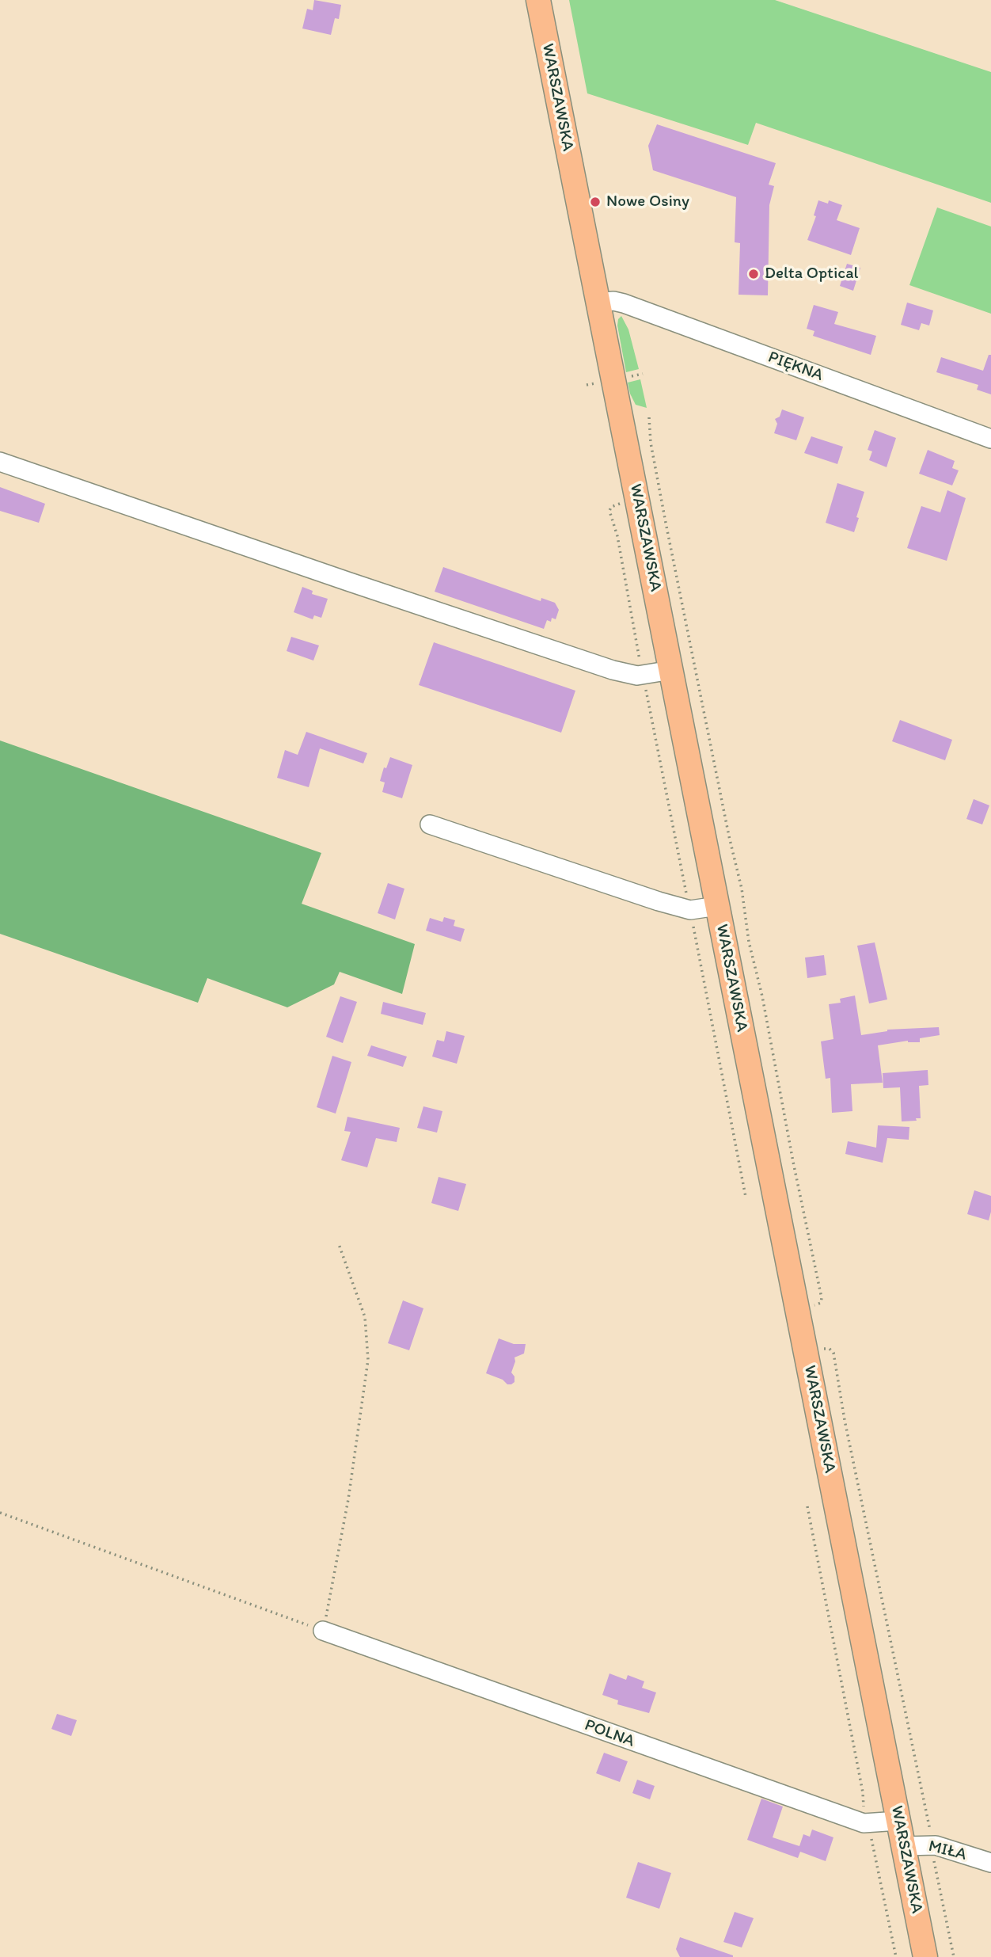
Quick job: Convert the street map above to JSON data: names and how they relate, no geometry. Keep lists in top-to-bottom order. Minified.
{"streets":{"main road":["WARSZAWSKA"],"street":["PIĘKNA","POLNA","MIŁA"]},"crossings":[["WARSZAWSKA","PIĘKNA"],["WARSZAWSKA","POLNA"],["WARSZAWSKA","MIŁA"]],"places":["Nowe Osiny","Delta Optical"]}
